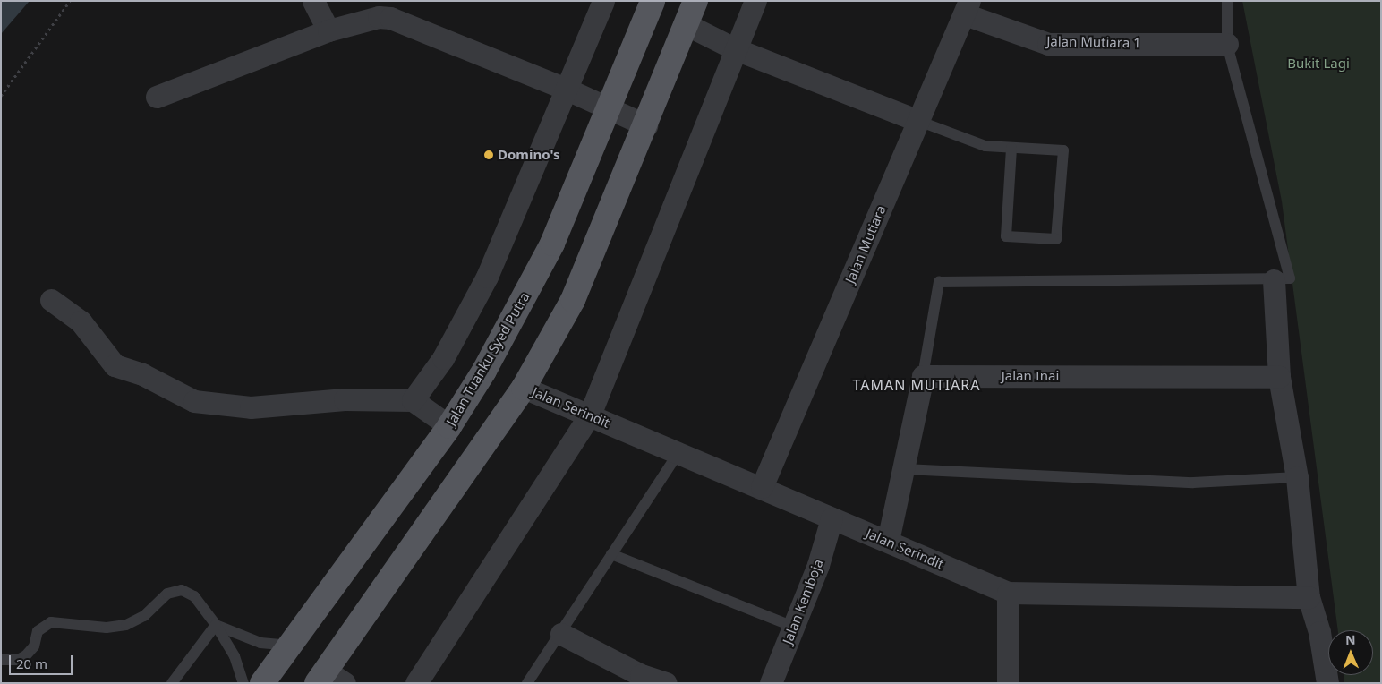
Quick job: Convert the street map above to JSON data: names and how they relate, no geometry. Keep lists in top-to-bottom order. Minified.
{"streets":{"main road":["Jalan Tuanku Syed Putra"],"street":["Jalan Mutiara 1","Jalan Mutiara","Jalan Inai","Jalan Serindit","Jalan Kemboja"]},"crossings":[["Jalan Mutiara 1","Jalan Mutiara"],["Jalan Mutiara","Jalan Serindit"],["Jalan Serindit","Jalan Kemboja"]],"districts":["TAMAN MUTIARA"],"parks":["Bukit Lagi"],"places":["Domino's"],"scale_bar":"20 m","north":"top"}
